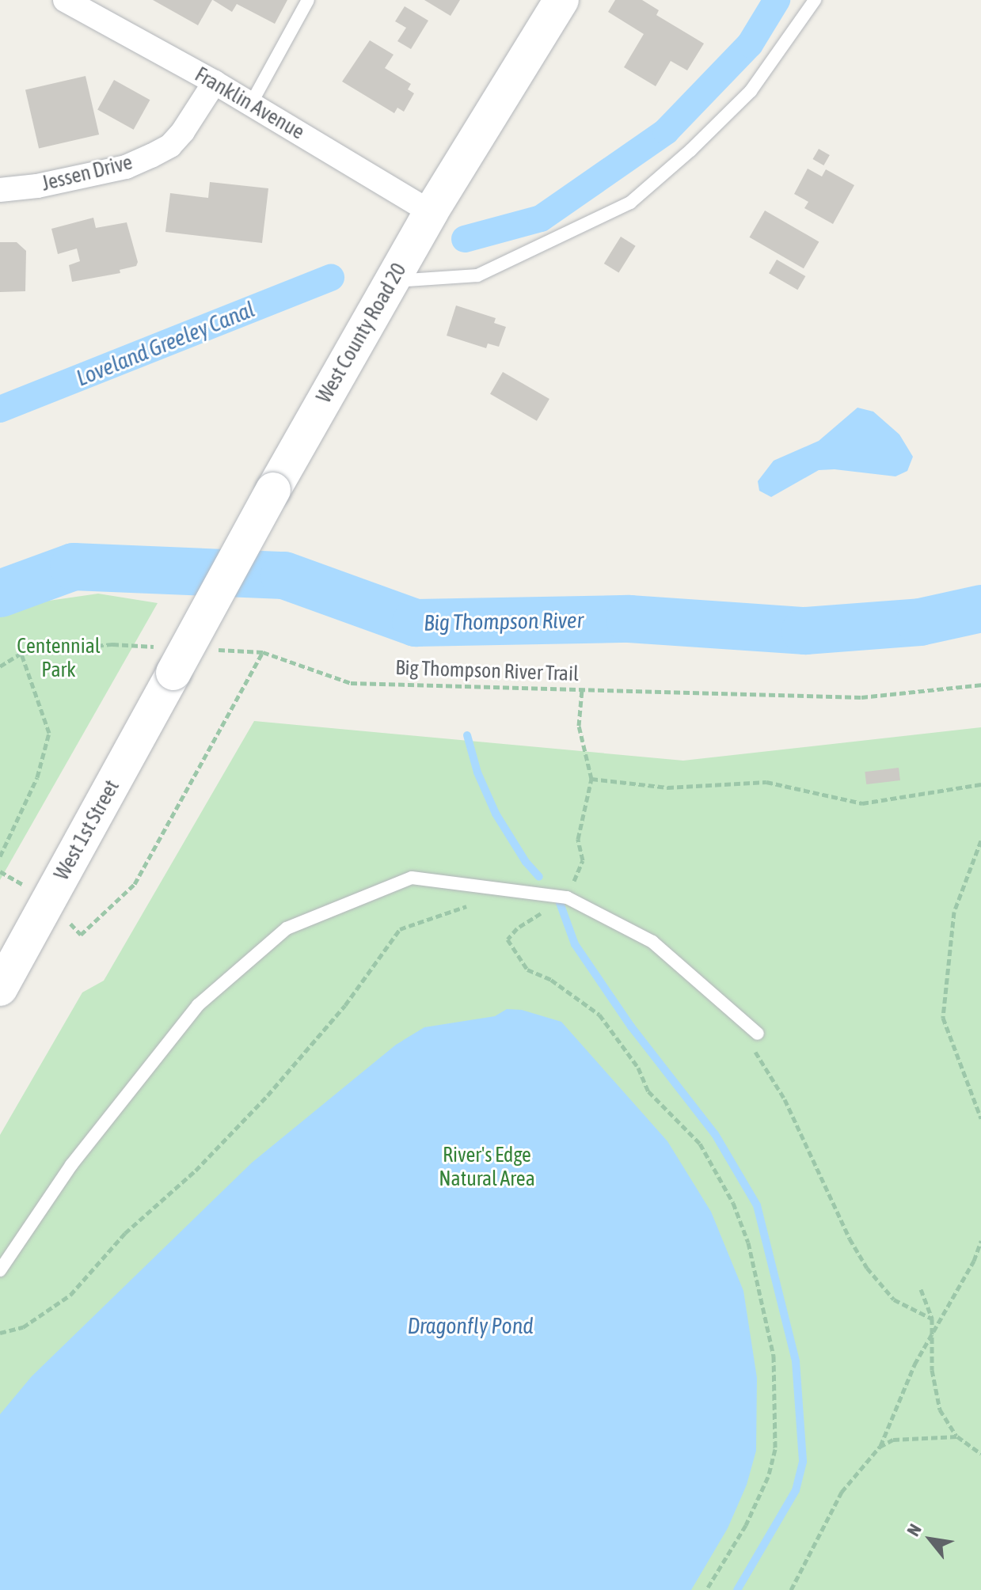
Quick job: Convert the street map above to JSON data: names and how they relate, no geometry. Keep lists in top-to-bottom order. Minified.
{"streets":{"main road":["West County Road 20","West 1st Street"],"street":["Franklin Avenue","Jessen Drive"],"path":["Big Thompson River Trail"]},"crossings":[["Franklin Avenue","Jessen Drive"],["Franklin Avenue","West County Road 20"],["West County Road 20","West 1st Street"]],"water":["Loveland Greeley Canal","Big Thompson River","Dragonfly Pond"],"parks":["Centennial Park","River's Edge Natural Area"],"north":"top left"}
